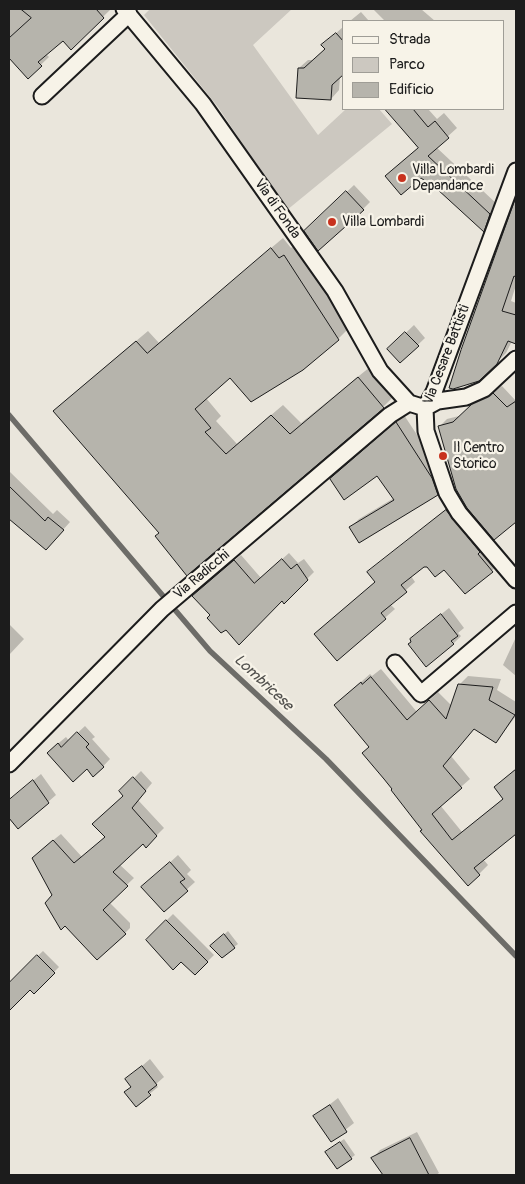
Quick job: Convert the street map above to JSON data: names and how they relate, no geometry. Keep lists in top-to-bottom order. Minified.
{"streets":{"street":["Via di Fonda","Via Cesare Battisti","Via Radicchi"]},"crossings":[["Via di Fonda","Via Radicchi"]],"water":["Lombricese"],"places":["Villa Lombardi Depandance","Villa Lombardi","Il Centro Storico"],"legend":["Strada","Parco","Edificio"]}
